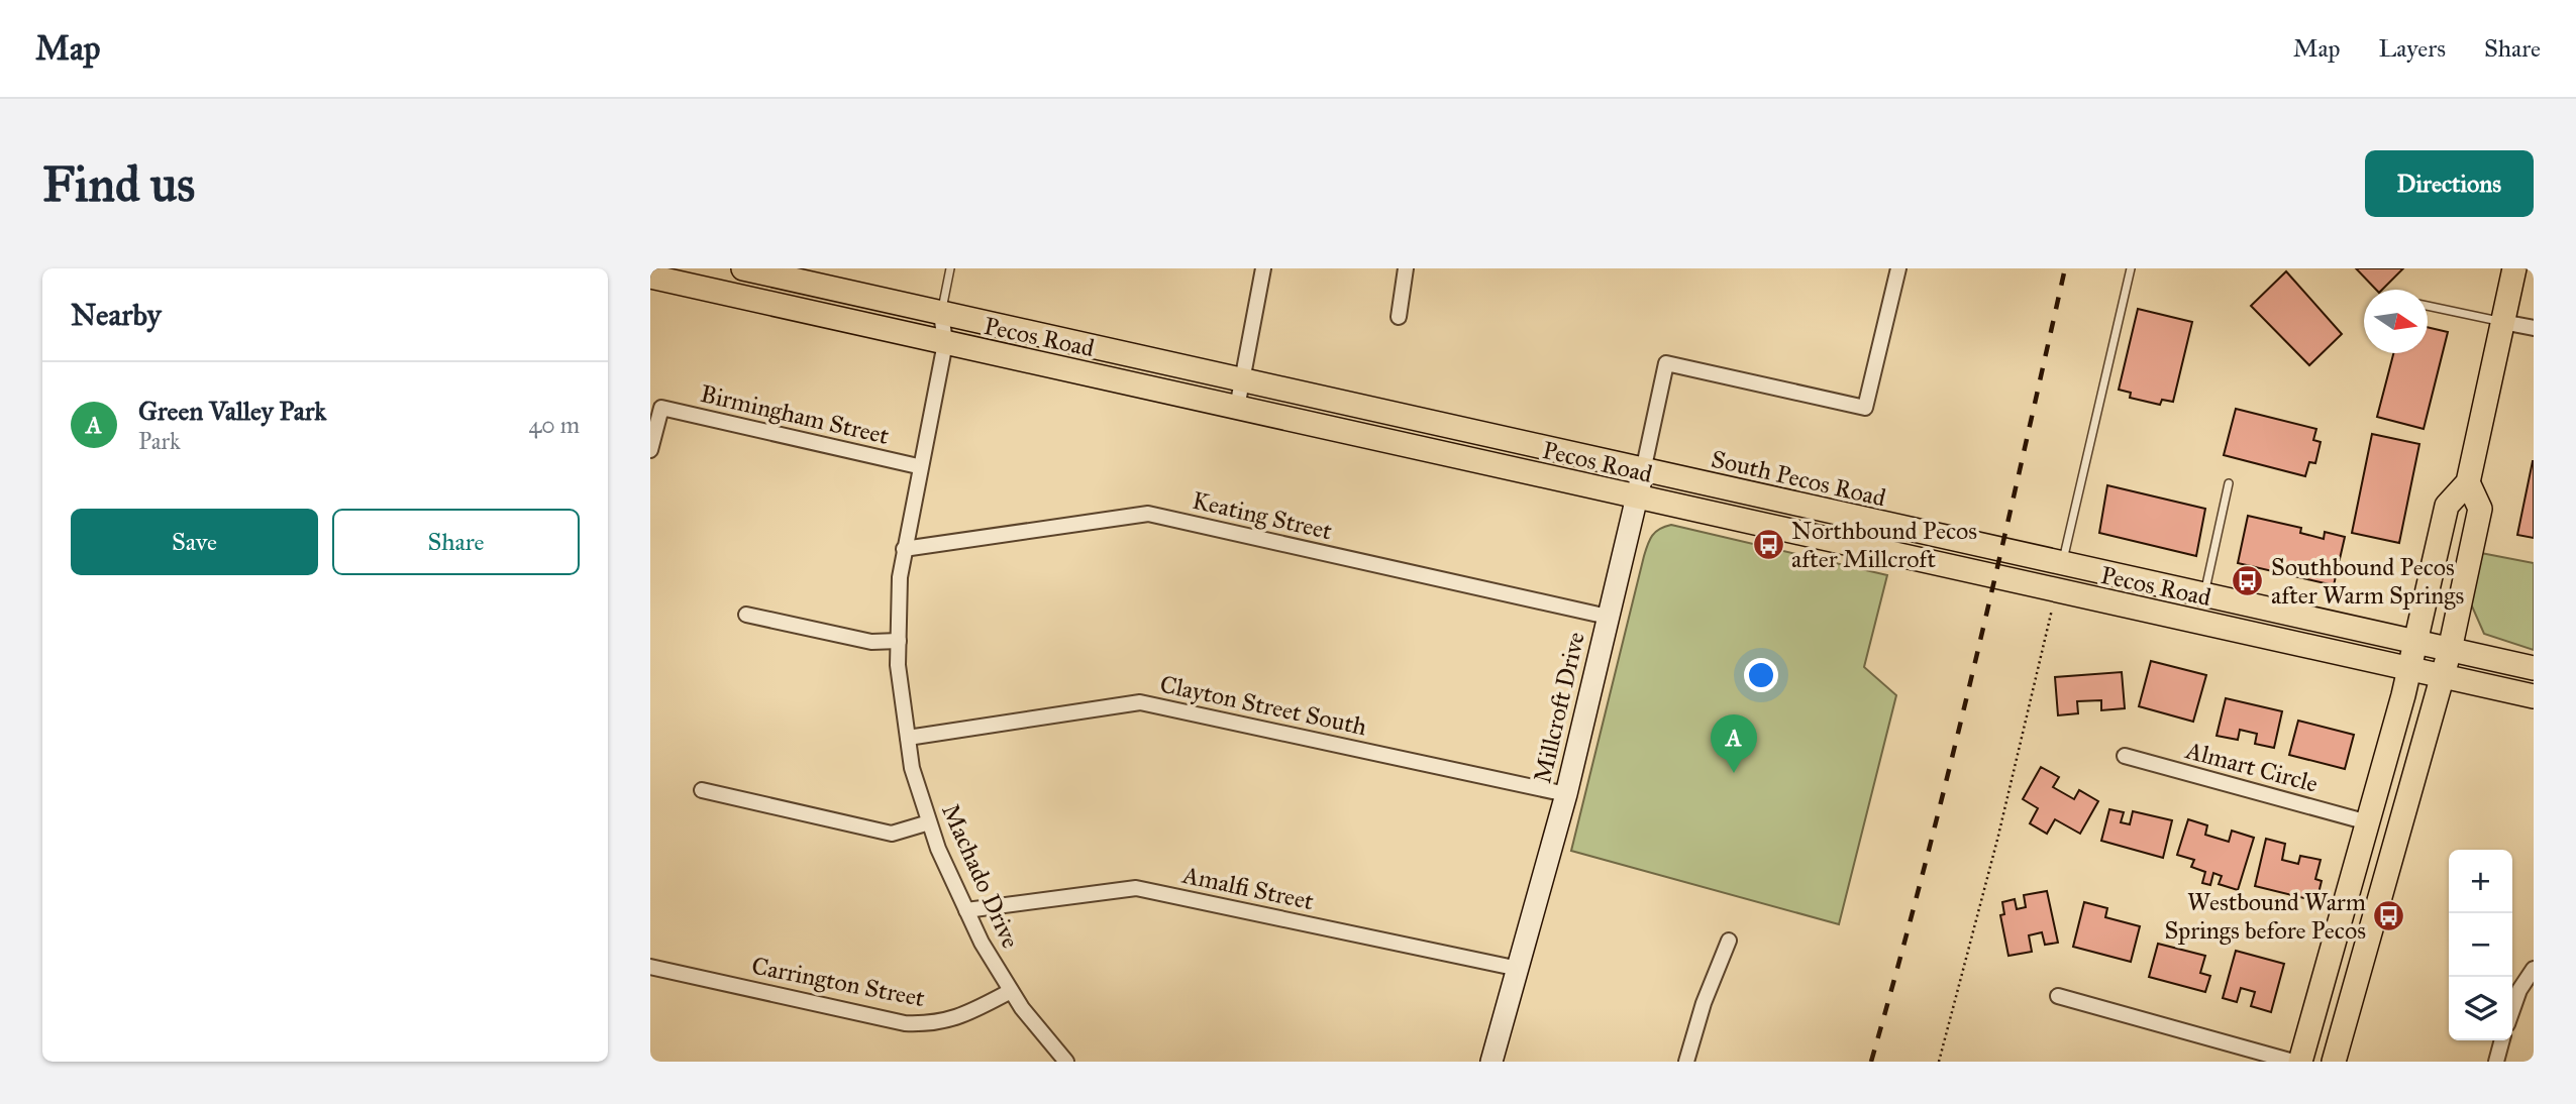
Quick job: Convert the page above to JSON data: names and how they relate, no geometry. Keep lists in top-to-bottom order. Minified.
{"streets":{"main road":["Pecos Road","South Pecos Road"],"street":["Birmingham Street","Keating Street","Clayton Street South","Millcroft Drive","Almart Circle","Machado Drive","Amalfi Street","Carrington Street"]},"crossings":[["Pecos Road","South Pecos Road"],["Pecos Road","Millcroft Drive"],["Pecos Road","Machado Drive"],["Birmingham Street","Machado Drive"],["South Pecos Road","Millcroft Drive"],["Keating Street","Millcroft Drive"],["Keating Street","Machado Drive"],["Clayton Street South","Millcroft Drive"],["Clayton Street South","Machado Drive"],["Millcroft Drive","Amalfi Street"],["Machado Drive","Amalfi Street"],["Machado Drive","Carrington Street"]],"places":{"bus stop":["Northbound Pecos after Millcroft","Southbound Pecos after Warm Springs","Westbound Warm Springs before Pecos"]},"north":"right","page":{"header":"Map","nav":["Map","Layers","Share"],"buttons":["Directions",["Save","Share"]],"title":"Find us","heading":"Nearby","list":[{"mark":"A","name":"Green Valley Park","note":"Park","value":"40 m"}],"pins":"A","map_buttons":["+","−"]}}
